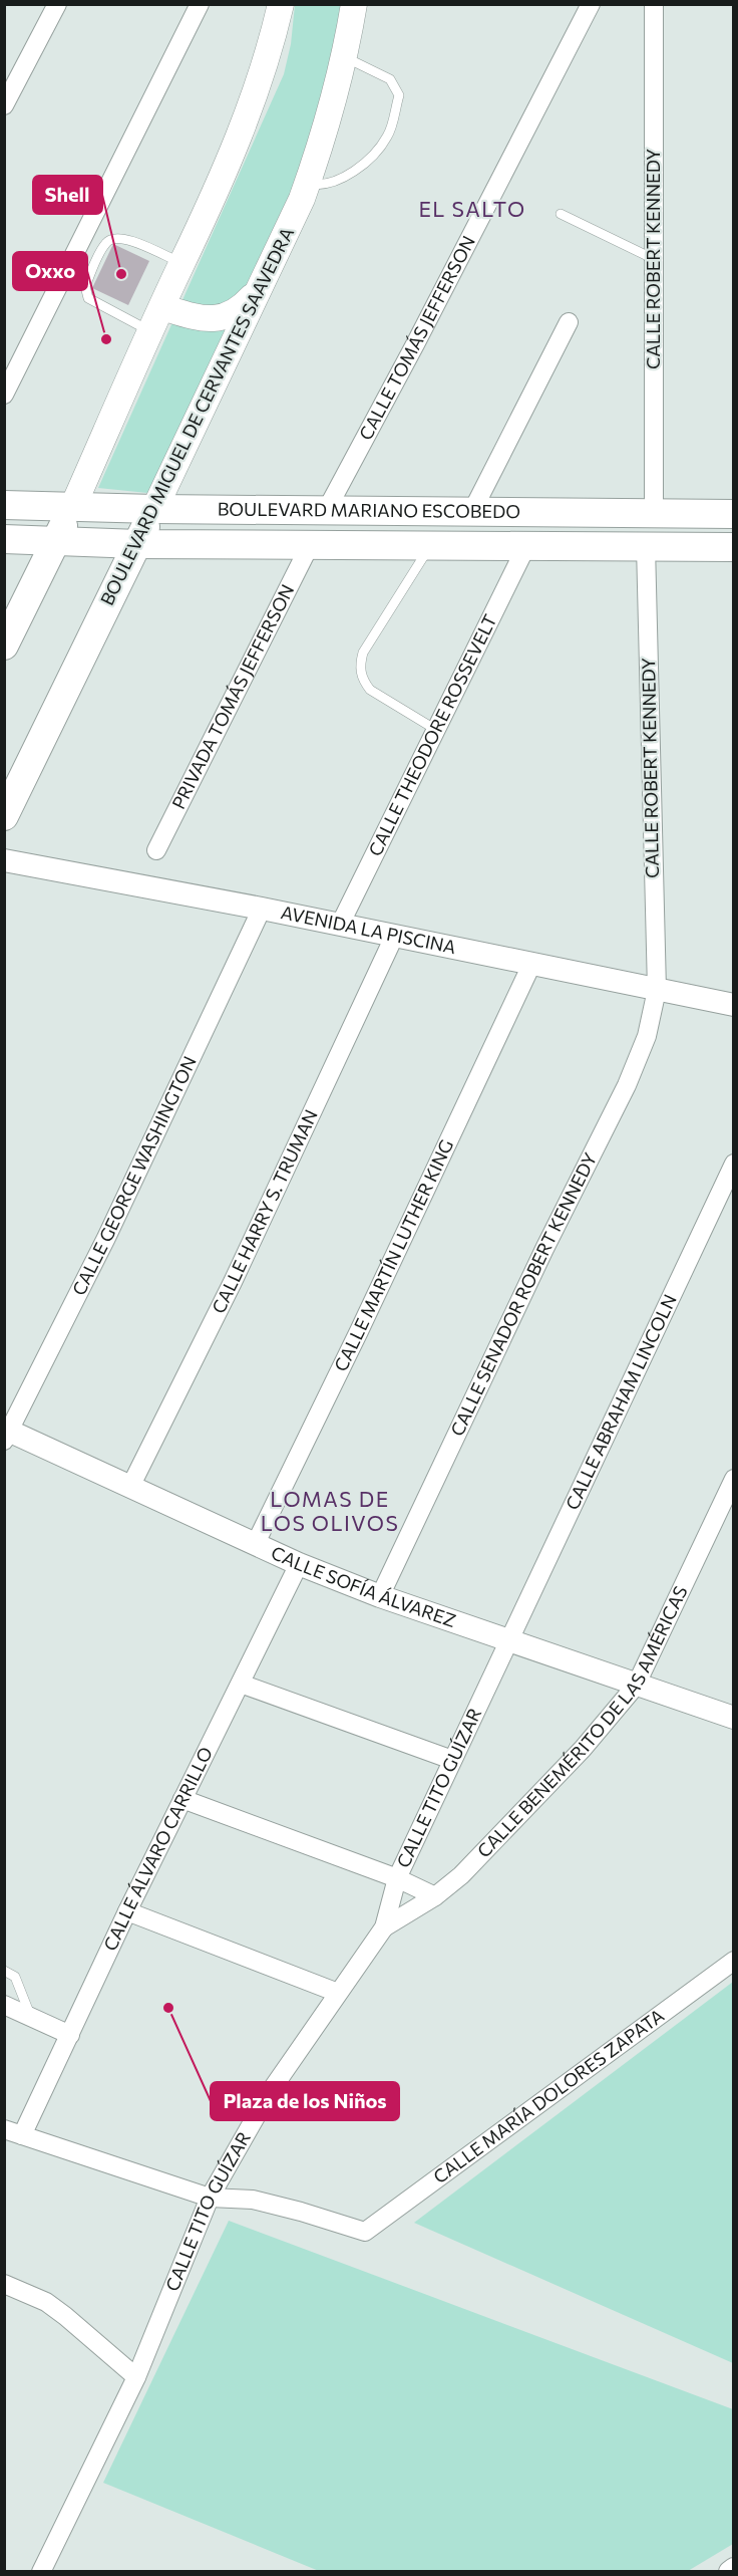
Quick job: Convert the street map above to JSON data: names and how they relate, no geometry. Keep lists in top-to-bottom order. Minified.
{"streets":{"main road":["BOULEVARD MIGUEL DE CERVANTES SAAVEDRA","BOULEVARD MARIANO ESCOBEDO"],"street":["CALLE ROBERT KENNEDY","CALLE TOMÁS JEFFERSON","PRIVADA TOMÁS JEFFERSON","CALLE THEODORE ROSSEVELT","AVENIDA LA PISCINA","CALLE GEORGE WASHINGTON","CALLE HARRY S. TRUMAN","CALLE MARTÍN LUTHER KING","CALLE SENADOR ROBERT KENNEDY","CALLE ABRAHAM LINCOLN","CALLE SOFÍA ÁLVAREZ","CALLE BENEMÉRITO DE LAS AMÉRICAS","CALLE TITO GUÍZAR","CALLE ÁLVARO CARRILLO","CALLE MARÍA DOLORES ZAPATA"]},"crossings":[["CALLE ROBERT KENNEDY","BOULEVARD MARIANO ESCOBEDO"],["CALLE ROBERT KENNEDY","AVENIDA LA PISCINA"],["CALLE ROBERT KENNEDY","CALLE SENADOR ROBERT KENNEDY"],["CALLE TOMÁS JEFFERSON","BOULEVARD MARIANO ESCOBEDO"],["BOULEVARD MIGUEL DE CERVANTES SAAVEDRA","BOULEVARD MARIANO ESCOBEDO"],["BOULEVARD MARIANO ESCOBEDO","PRIVADA TOMÁS JEFFERSON"],["BOULEVARD MARIANO ESCOBEDO","CALLE THEODORE ROSSEVELT"],["CALLE THEODORE ROSSEVELT","AVENIDA LA PISCINA"],["AVENIDA LA PISCINA","CALLE GEORGE WASHINGTON"],["AVENIDA LA PISCINA","CALLE HARRY S. TRUMAN"],["AVENIDA LA PISCINA","CALLE MARTÍN LUTHER KING"],["AVENIDA LA PISCINA","CALLE SENADOR ROBERT KENNEDY"],["CALLE GEORGE WASHINGTON","CALLE SOFÍA ÁLVAREZ"],["CALLE HARRY S. TRUMAN","CALLE SOFÍA ÁLVAREZ"],["CALLE MARTÍN LUTHER KING","CALLE SOFÍA ÁLVAREZ"],["CALLE SENADOR ROBERT KENNEDY","CALLE SOFÍA ÁLVAREZ"],["CALLE ABRAHAM LINCOLN","CALLE SOFÍA ÁLVAREZ"],["CALLE ABRAHAM LINCOLN","CALLE TITO GUÍZAR"],["CALLE SOFÍA ÁLVAREZ","CALLE BENEMÉRITO DE LAS AMÉRICAS"],["CALLE SOFÍA ÁLVAREZ","CALLE TITO GUÍZAR"],["CALLE SOFÍA ÁLVAREZ","CALLE ÁLVARO CARRILLO"],["CALLE BENEMÉRITO DE LAS AMÉRICAS","CALLE TITO GUÍZAR"],["CALLE TITO GUÍZAR","CALLE MARÍA DOLORES ZAPATA"]],"districts":["EL SALTO","LOMAS DE LOS OLIVOS"],"places":["Shell","Oxxo","Plaza de los Niños"]}
